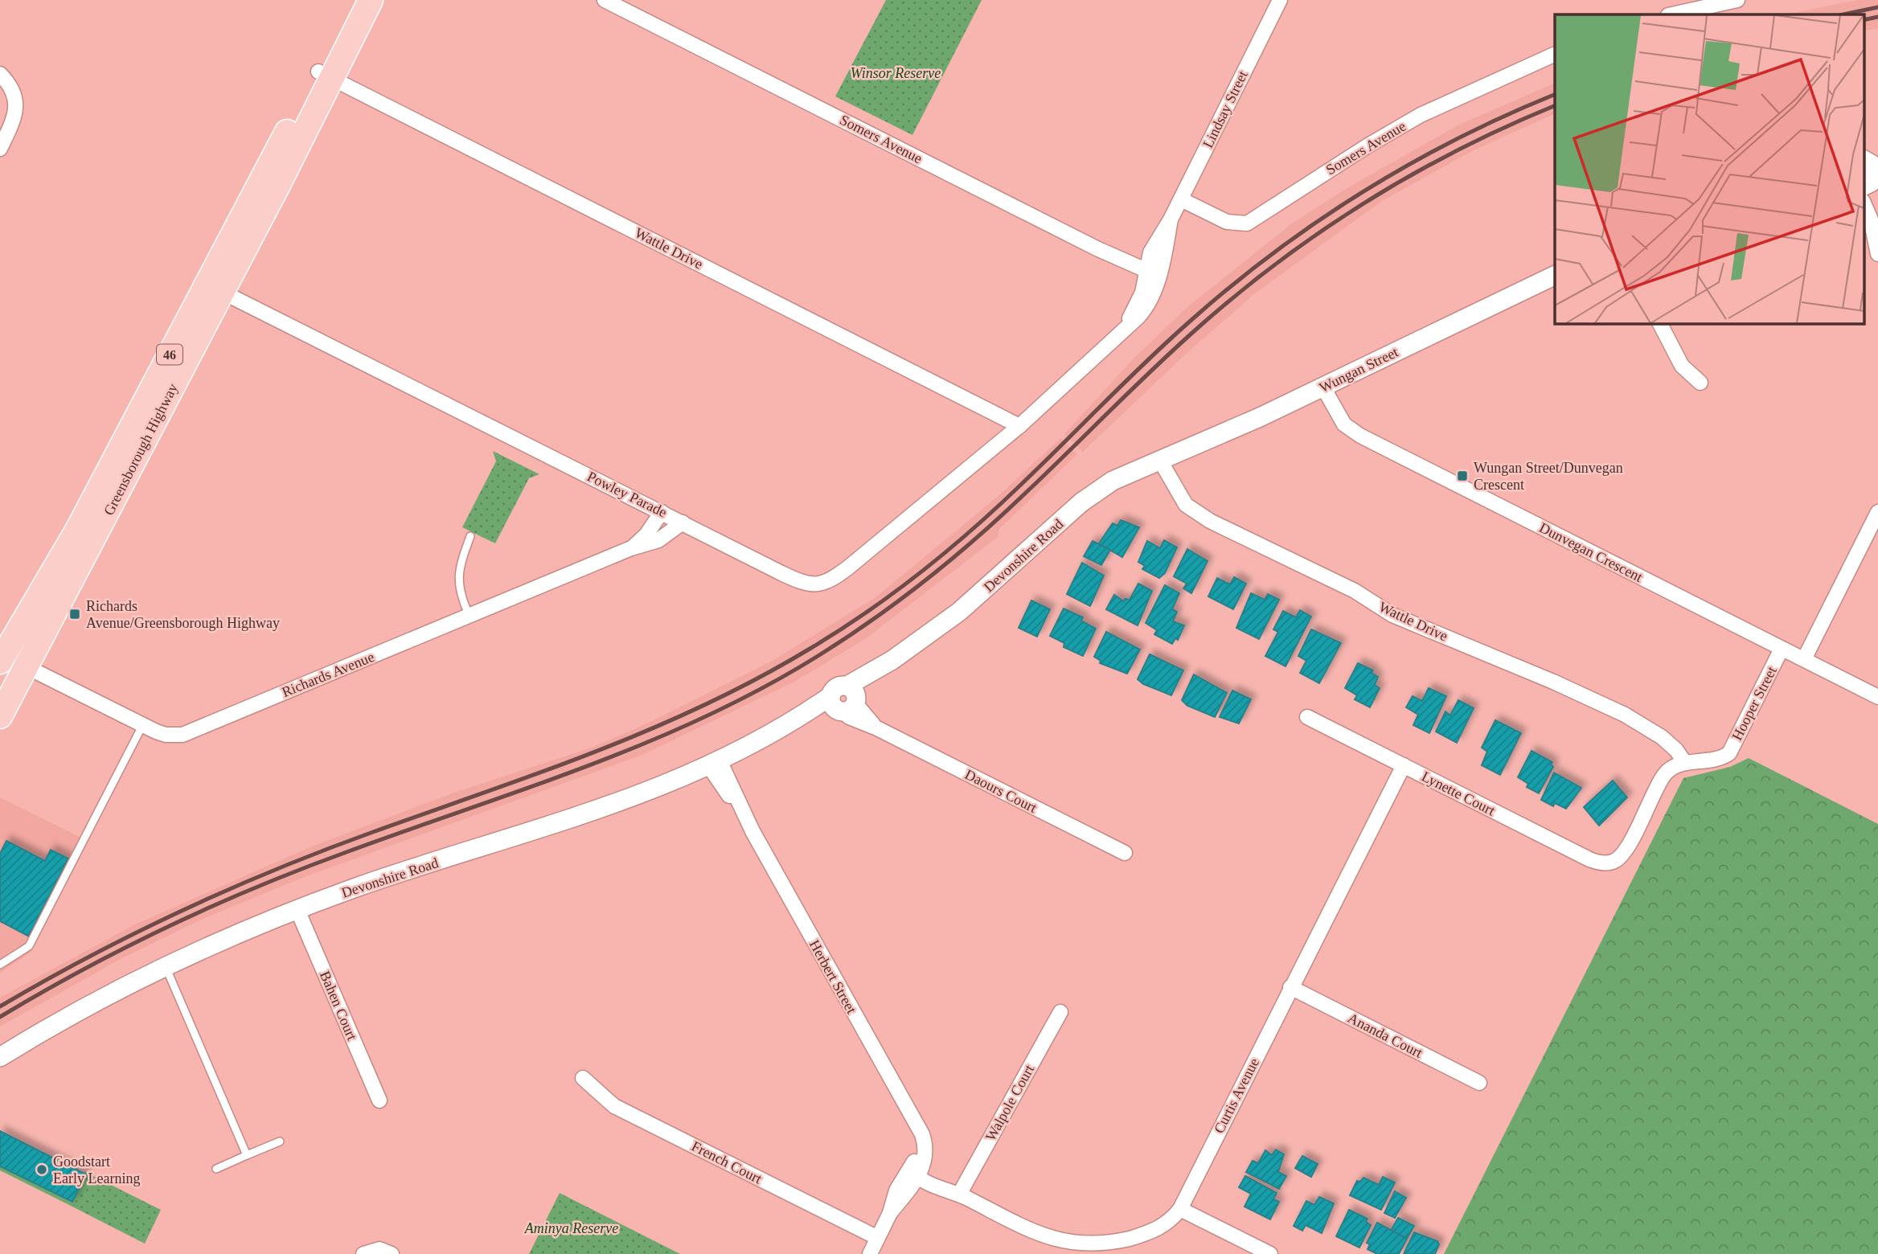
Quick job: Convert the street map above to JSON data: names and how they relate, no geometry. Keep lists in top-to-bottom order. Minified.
{"streets":{"highway":["46","Greensborough Highway"],"street":["Lindsay Street","Somers Avenue","Wattle Drive","Wungan Street","Powley Parade","Dunvegan Crescent","Devonshire Road","Richards Avenue","Hooper Street","Daours Court","Lynette Court","Herbert Street","Bahen Court","Ananda Court","Curtis Avenue","Walpole Court","French Court"]},"crossings":[["Lindsay Street","Somers Avenue"],["Lindsay Street","Wattle Drive"],["Lindsay Street","Powley Parade"],["Wattle Drive","Wungan Street"],["Wattle Drive","Greensborough Highway"],["Wattle Drive","Powley Parade"],["Wattle Drive","Devonshire Road"],["Wattle Drive","Hooper Street"],["Wungan Street","Dunvegan Crescent"],["Wungan Street","Devonshire Road"],["Greensborough Highway","Powley Parade"],["Greensborough Highway","Richards Avenue"],["Powley Parade","Richards Avenue"],["Dunvegan Crescent","Hooper Street"],["Devonshire Road","Daours Court"],["Devonshire Road","Herbert Street"],["Devonshire Road","Bahen Court"],["Hooper Street","Lynette Court"],["Lynette Court","Curtis Avenue"],["Herbert Street","Curtis Avenue"],["Ananda Court","Curtis Avenue"],["Curtis Avenue","Walpole Court"]],"parks":["Winsor Reserve","Aminya Reserve"],"places":{"transit":["Wungan Street/Dunvegan Crescent","Richards Avenue/Greensborough Highway"],"other":["Goodstart Early Learning"]}}
